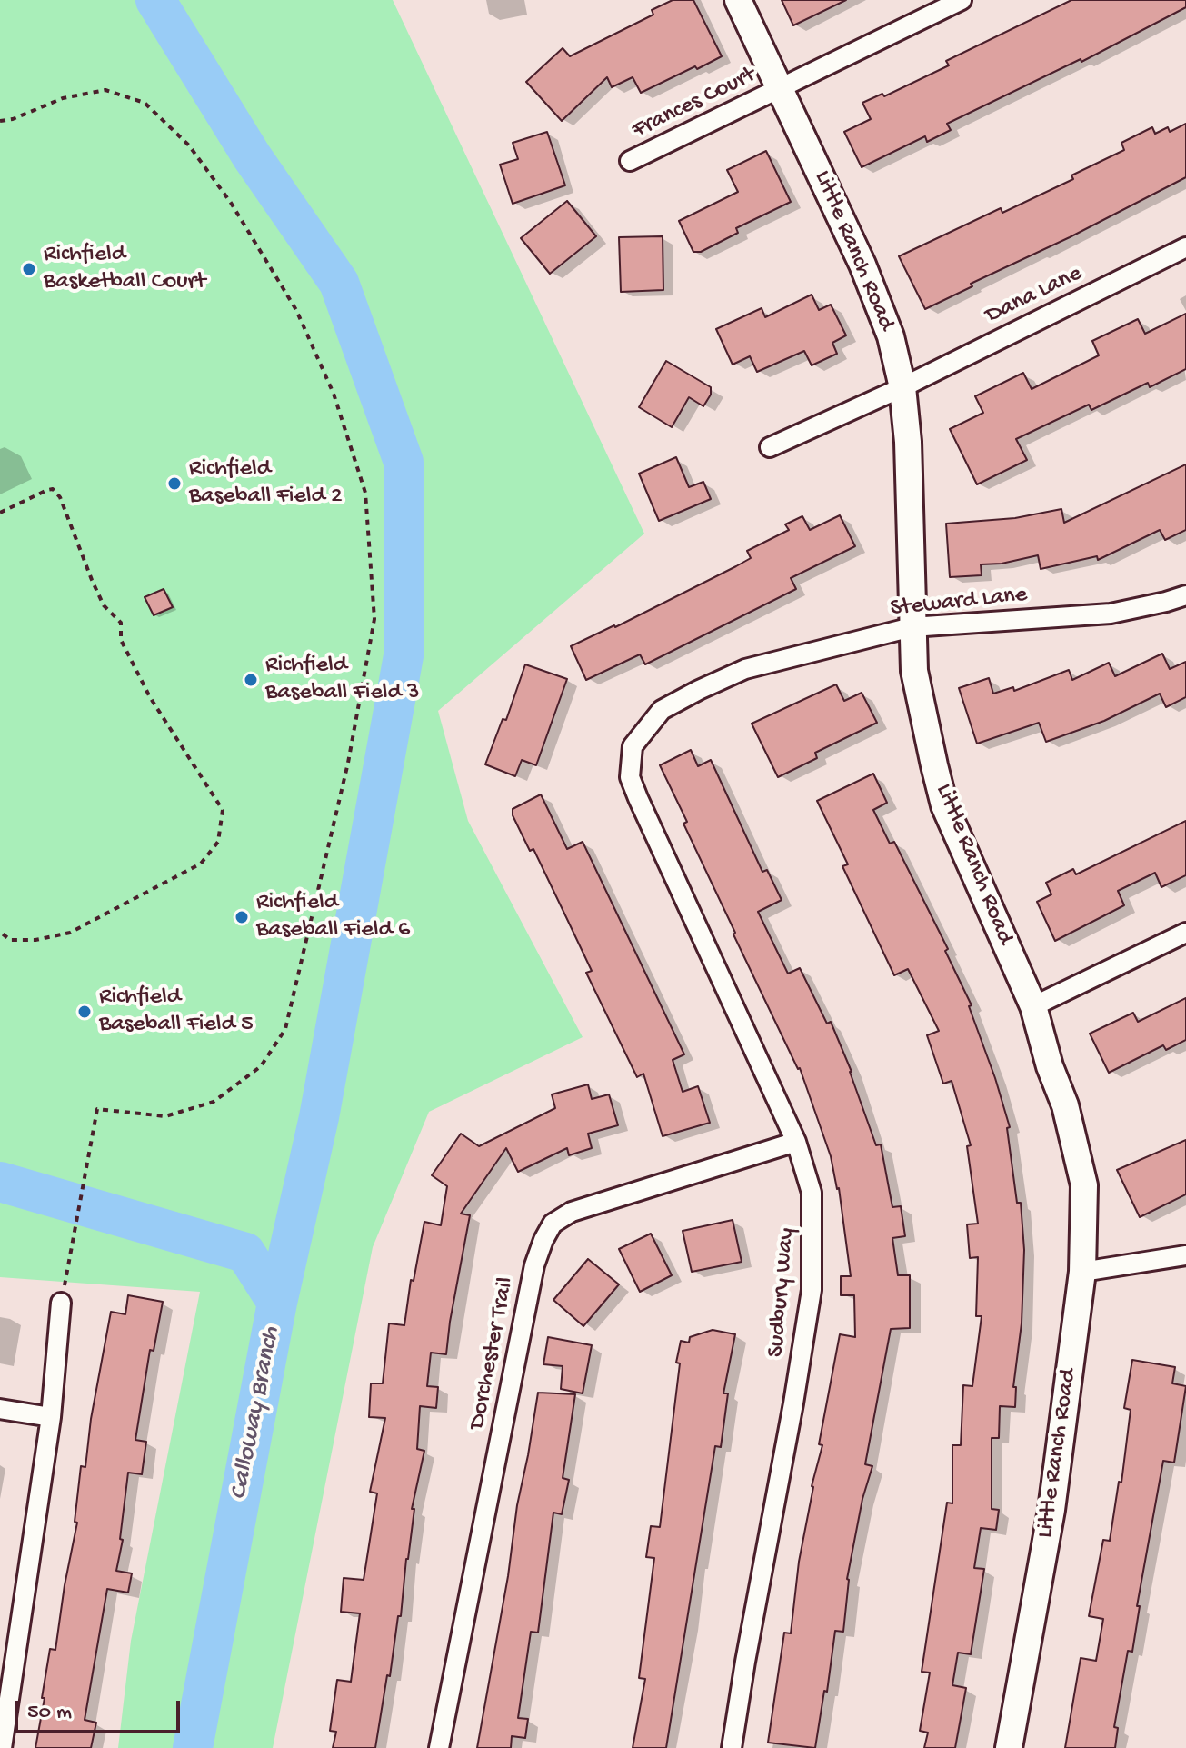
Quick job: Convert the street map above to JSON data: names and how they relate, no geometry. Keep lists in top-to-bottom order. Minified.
{"streets":{"street":["Frances Court","Little Ranch Road","Dana Lane","Steward Lane","Sudbury Way","Dorchester Trail"]},"crossings":[["Frances Court","Little Ranch Road"],["Little Ranch Road","Dana Lane"],["Little Ranch Road","Steward Lane"],["Steward Lane","Sudbury Way"],["Sudbury Way","Dorchester Trail"]],"water":["Calloway Branch"],"places":["Richfield Basketball Court","Richfield Baseball Field 2","Richfield Baseball Field 3","Richfield Baseball Field 6","Richfield Baseball Field 5"],"scale_bar":"50 m"}
